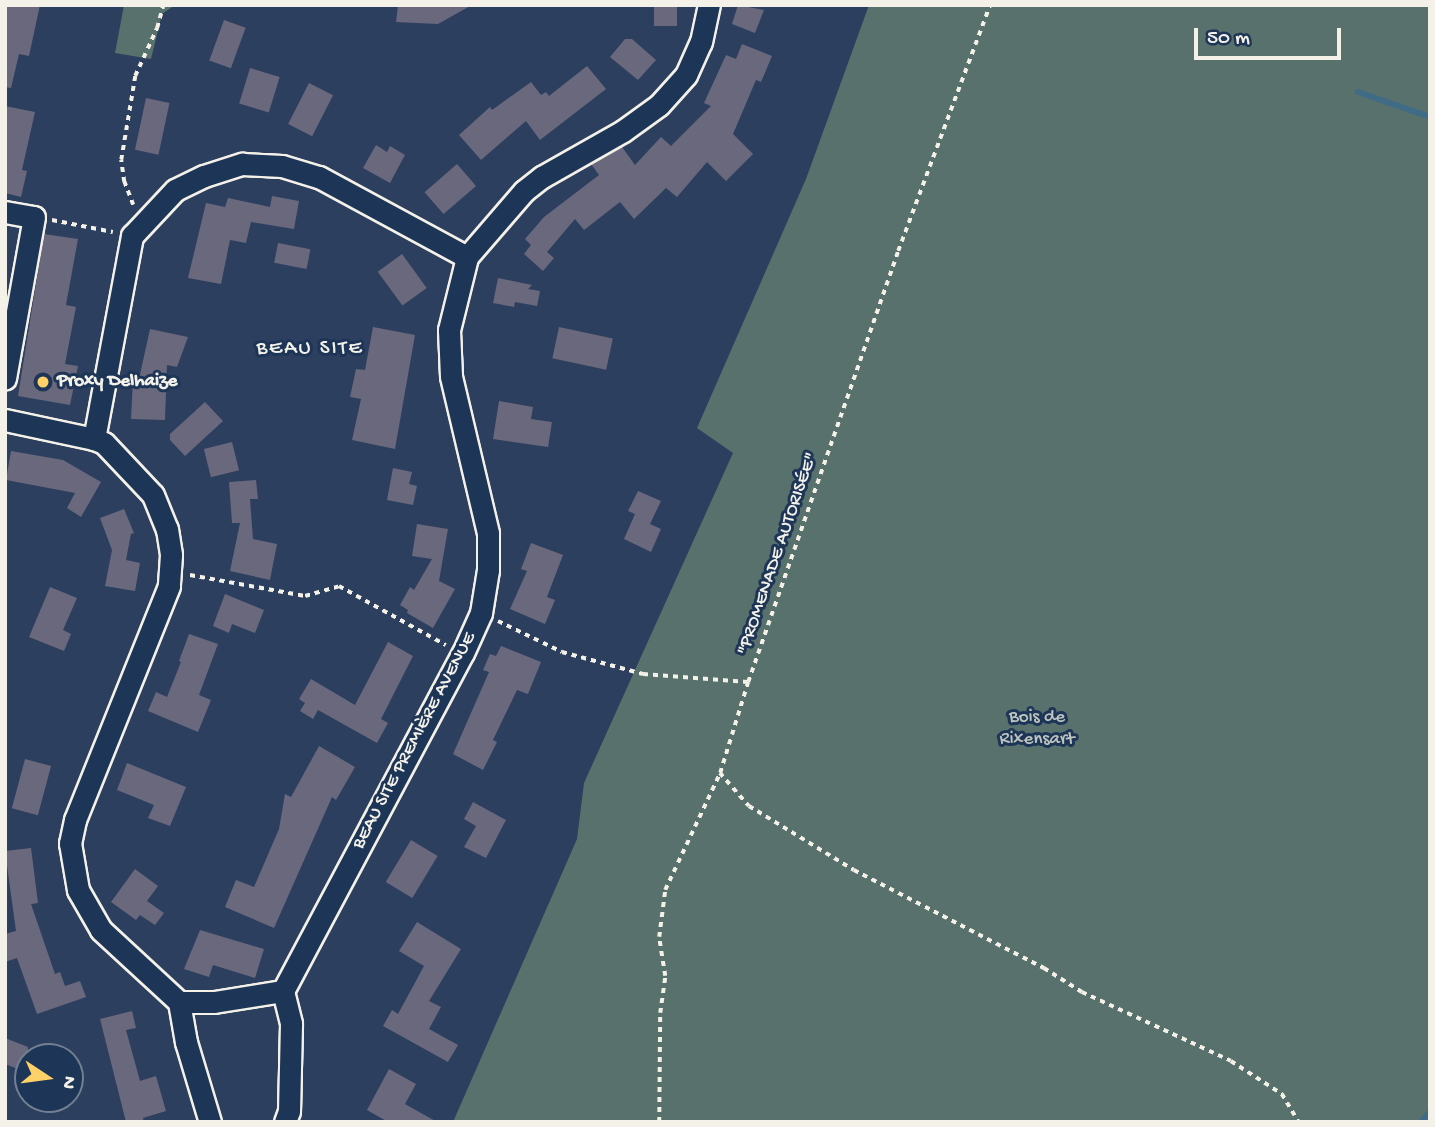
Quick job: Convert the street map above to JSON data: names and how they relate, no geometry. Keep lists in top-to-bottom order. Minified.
{"streets":{"street":["BEAU SITE PREMIÈRE AVENUE"],"path":["\"PROMENADE AUTORISÉE\""]},"districts":["BEAU SITE"],"parks":["Bois de Rixensart"],"places":["Proxy Delhaize"],"scale_bar":"50 m","north":"right"}
